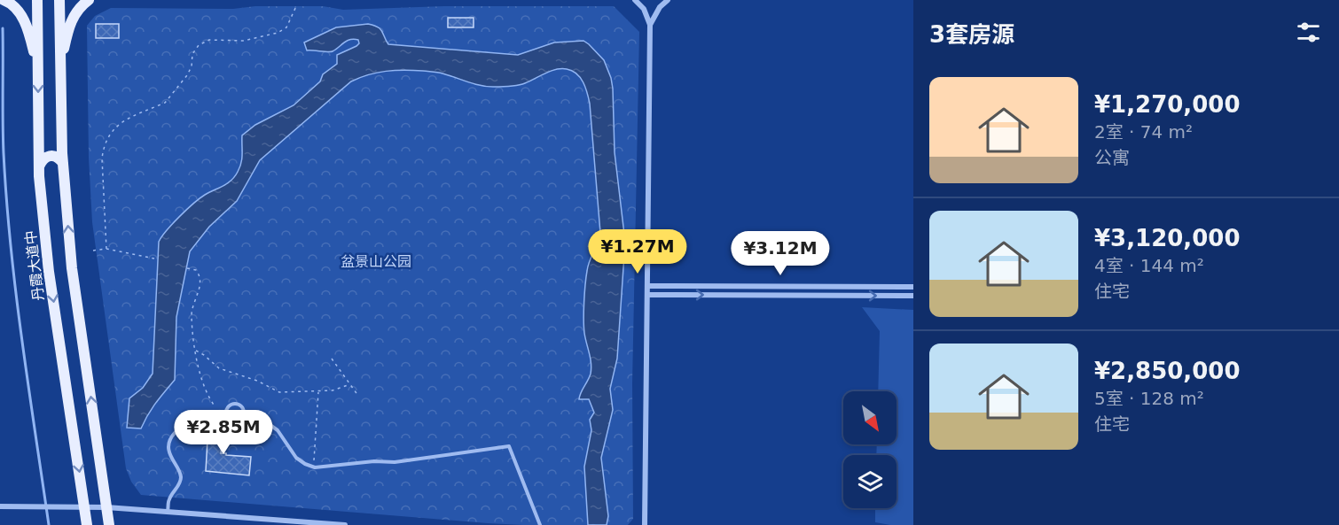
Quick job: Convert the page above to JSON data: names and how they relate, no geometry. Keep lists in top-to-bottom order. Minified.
{"streets":{"main road":["丹霞大道中"]},"parks":["盆景山公园"],"north":"bottom right","page":{"heading":"3套房源","list":[{"name":"¥1,270,000","note":"2室 · 74 m² · 公寓"},{"name":"¥3,120,000","note":"4室 · 144 m² · 住宅"},{"name":"¥2,850,000","note":"5室 · 128 m² · 住宅"}],"price":["¥1.27M","¥3.12M","¥2.85M"]}}
